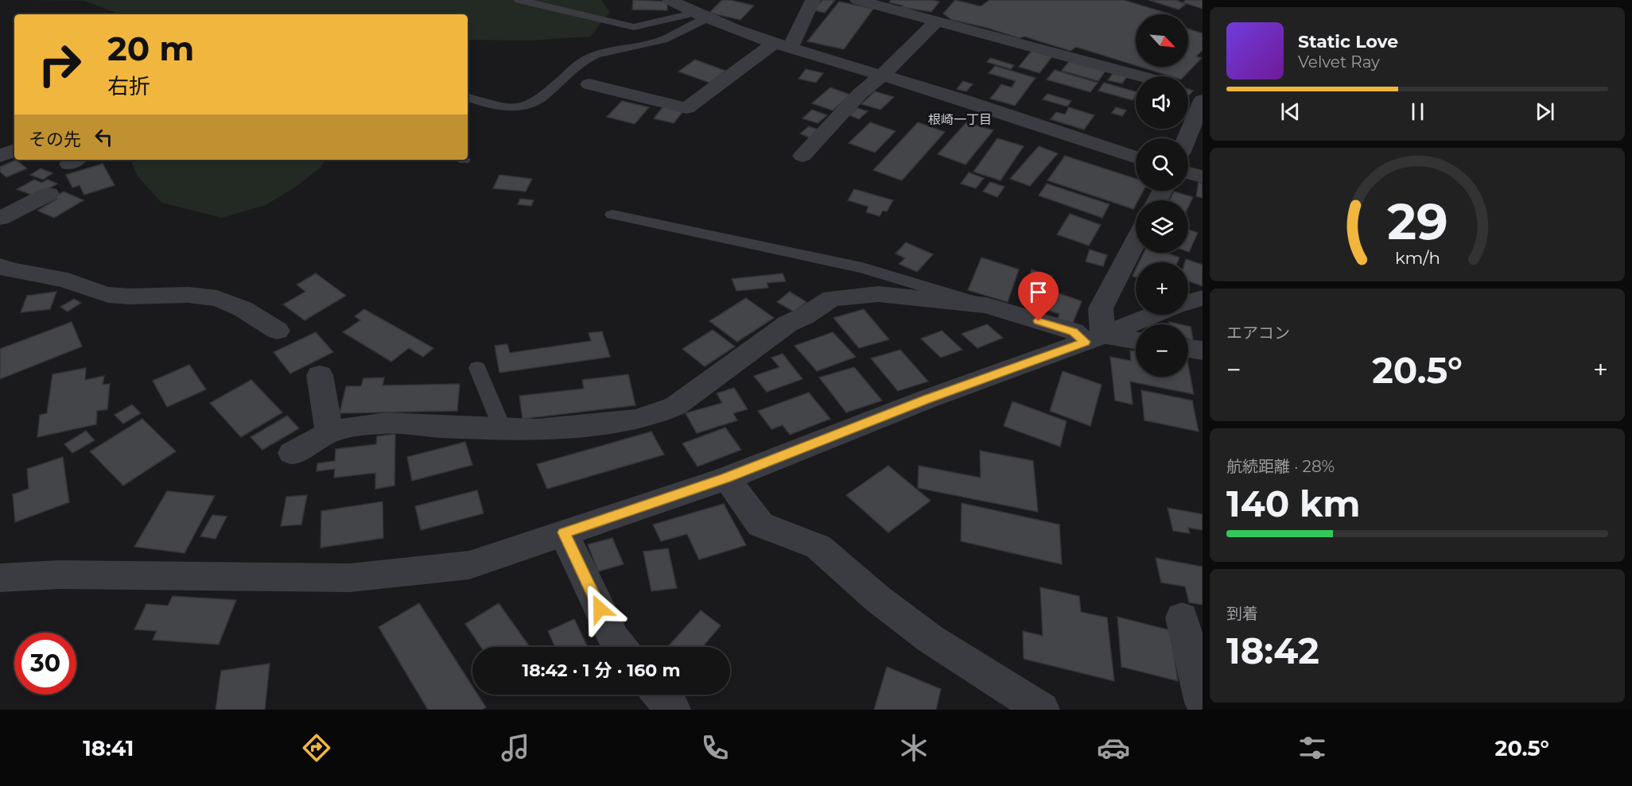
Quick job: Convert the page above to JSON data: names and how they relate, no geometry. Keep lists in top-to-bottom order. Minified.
{"districts":["根崎一丁目"],"north":"bottom right","page":{"map_buttons":["+","−"],"turn":["20 m","右折"],"song":["Static Love","Velvet Ray"],"then":"その先","tile":["エアコン",["航続距離 · 28%","140 km"],["到着","18:42"]],"heat":["−","20.5°","+"],"limit":"30","trip":"18:42 · 1 分 · 160 m","tabs":["18:41","20.5°"],"gauge":["29","km/h"]}}
